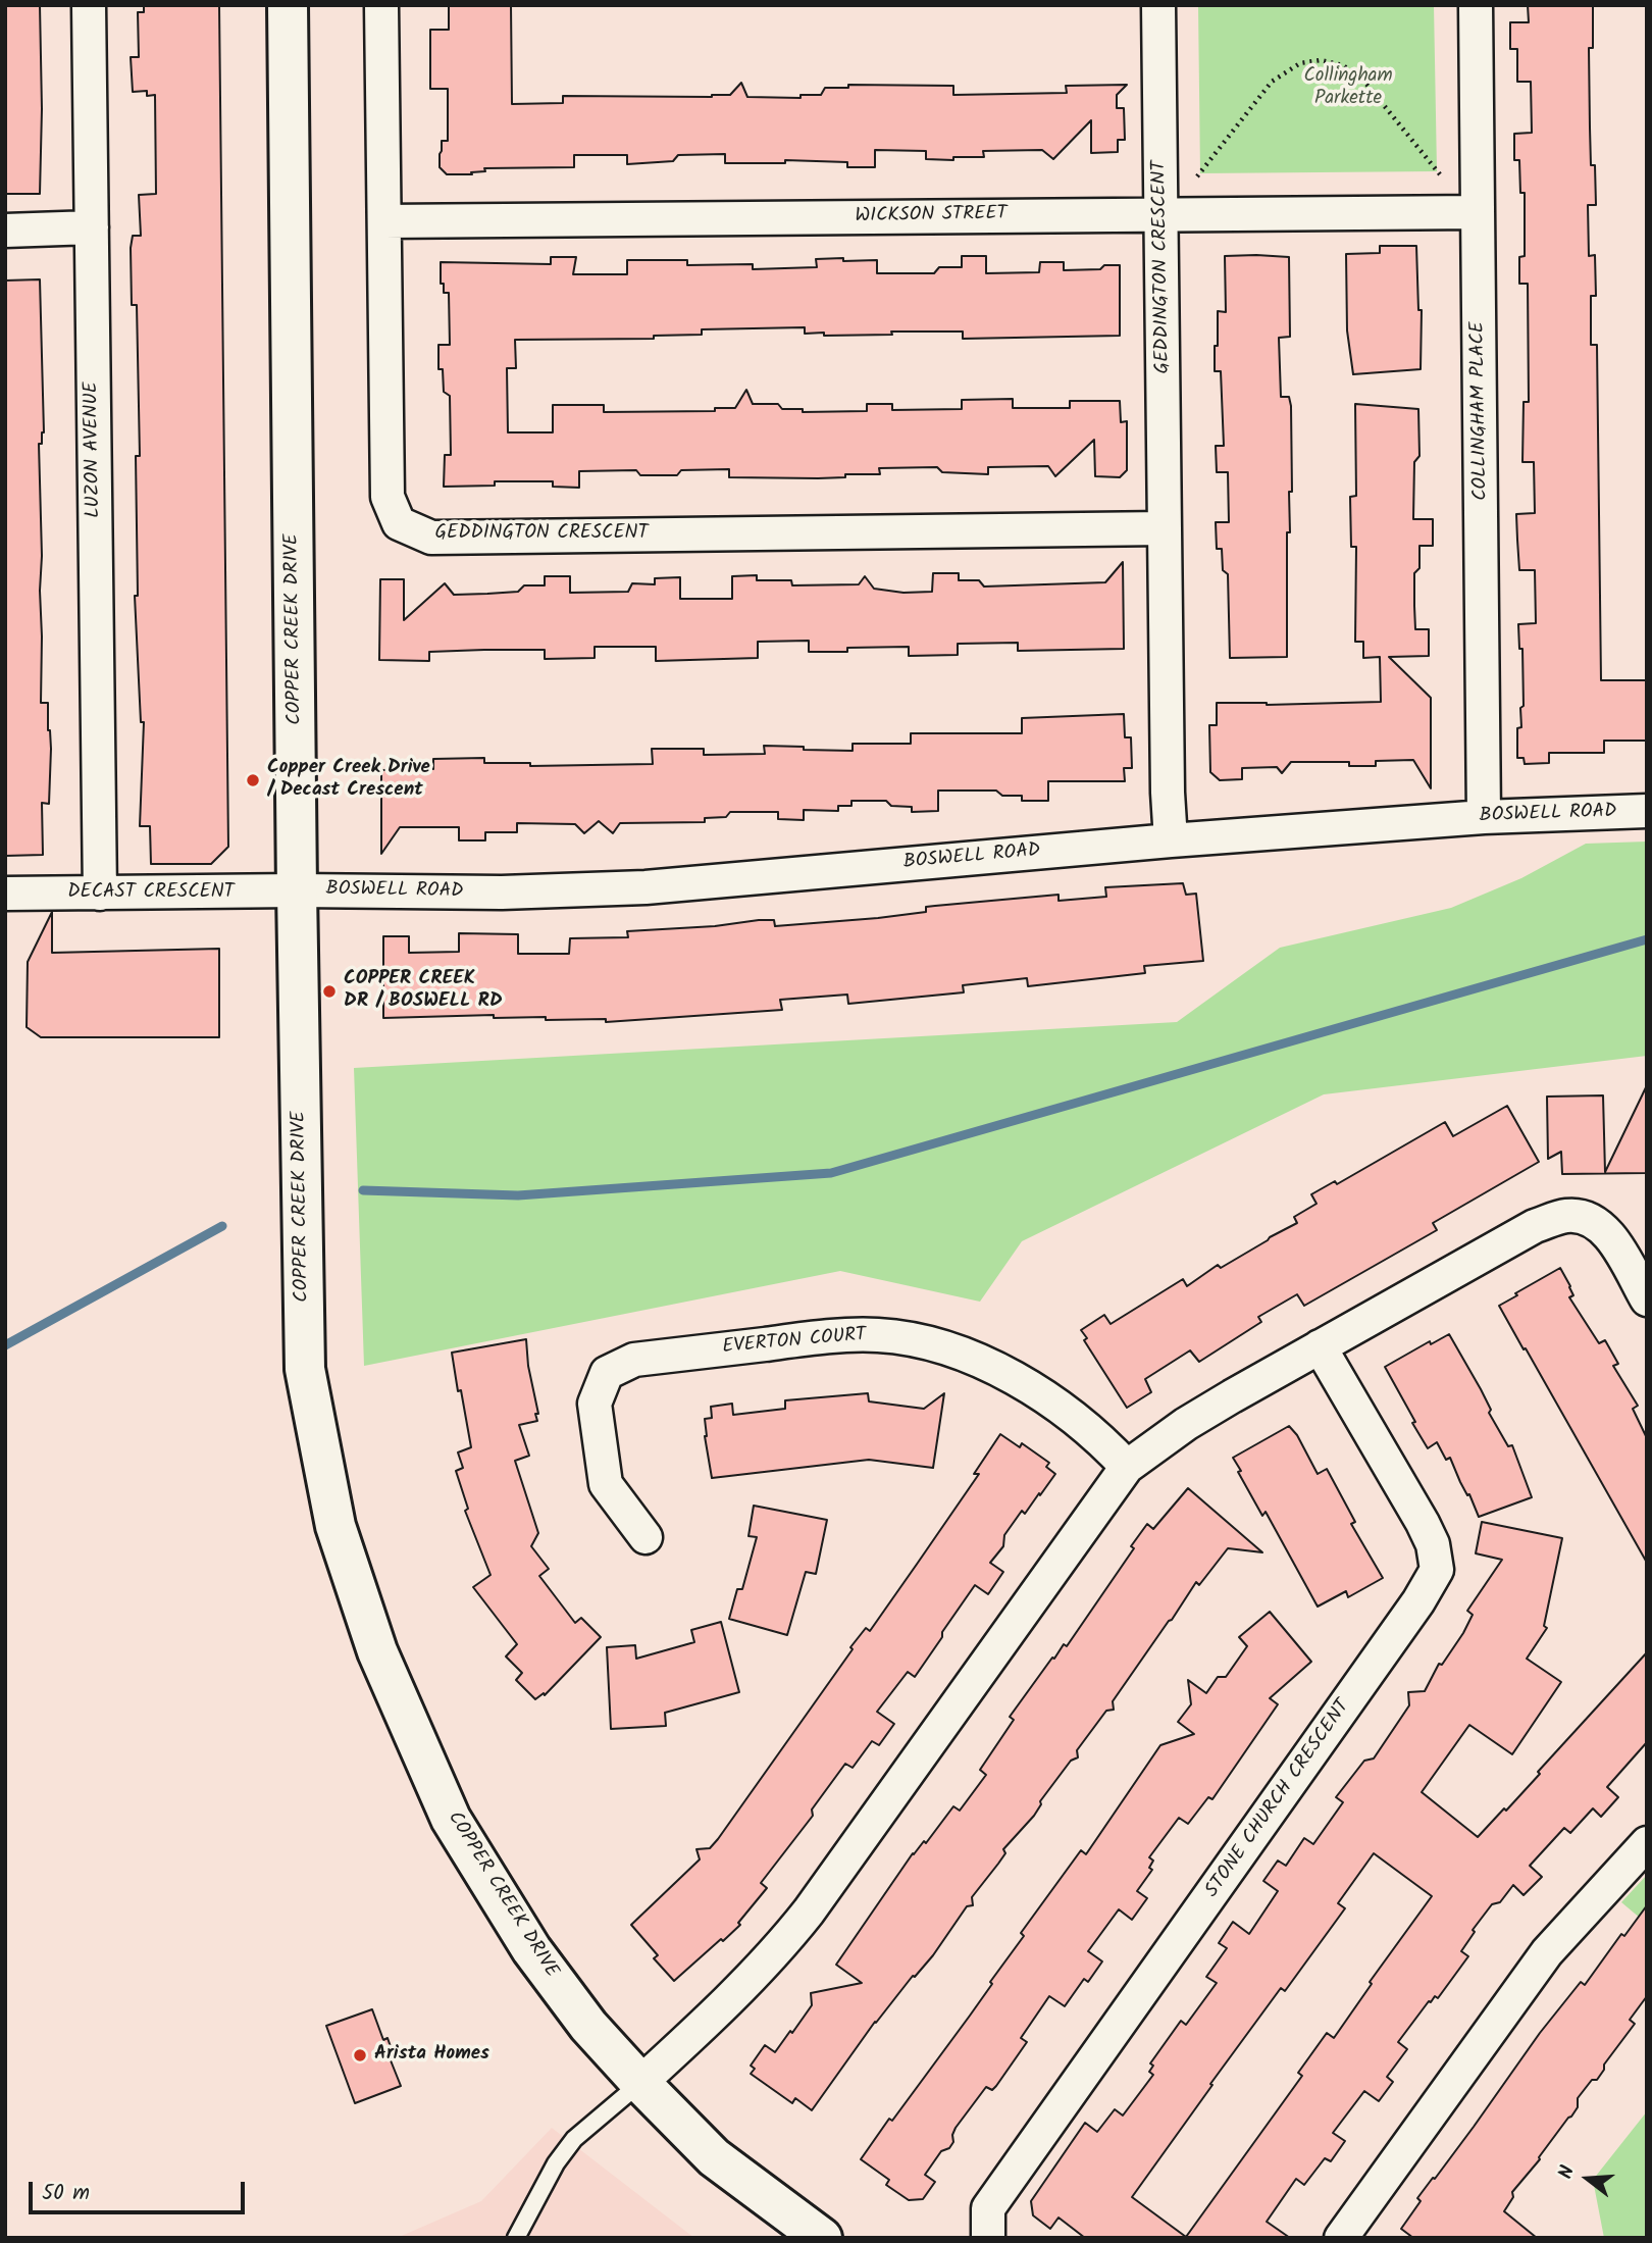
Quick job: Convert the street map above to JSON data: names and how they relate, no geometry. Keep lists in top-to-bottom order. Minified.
{"streets":{"street":["WICKSON STREET","GEDDINGTON CRESCENT","COLLINGHAM PLACE","LUZON AVENUE","COPPER CREEK DRIVE","BOSWELL ROAD","DECAST CRESCENT","EVERTON COURT","STONE CHURCH CRESCENT"]},"crossings":[["WICKSON STREET","GEDDINGTON CRESCENT"],["WICKSON STREET","COLLINGHAM PLACE"],["GEDDINGTON CRESCENT","BOSWELL ROAD"],["COLLINGHAM PLACE","BOSWELL ROAD"],["LUZON AVENUE","DECAST CRESCENT"],["COPPER CREEK DRIVE","BOSWELL ROAD"],["COPPER CREEK DRIVE","DECAST CRESCENT"],["BOSWELL ROAD","DECAST CRESCENT"]],"parks":["Collingham Parkette"],"places":["Copper Creek Drive / Decast Crescent","COPPER CREEK DR / BOSWELL RD","Arista Homes"],"scale_bar":"50 m","north":"left"}
